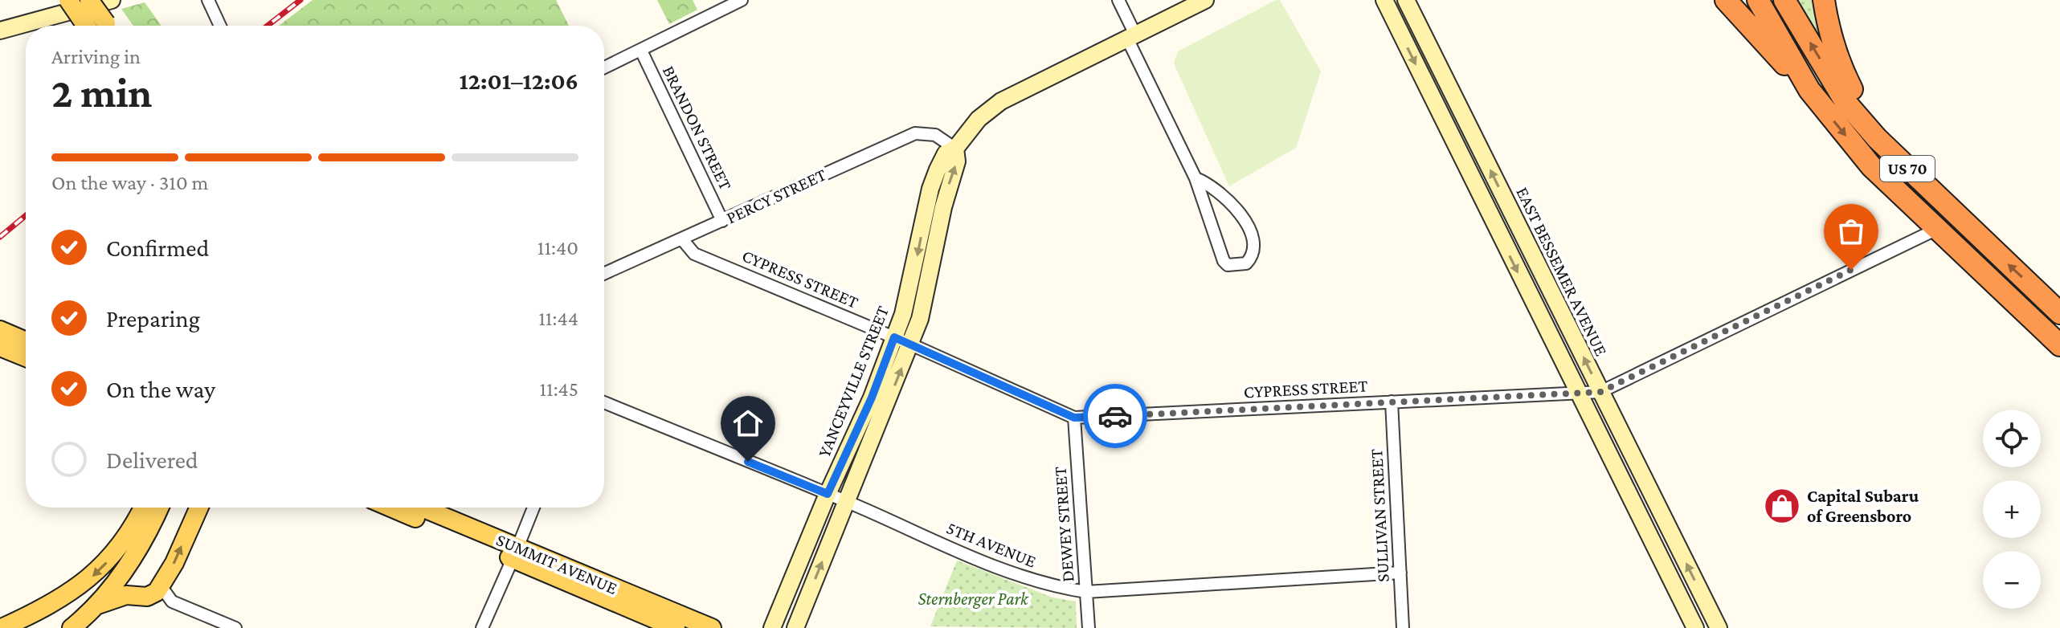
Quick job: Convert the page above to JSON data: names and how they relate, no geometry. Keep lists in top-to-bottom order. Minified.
{"streets":{"highway":["US 70"],"main road":["EAST BESSEMER AVENUE","YANCEYVILLE STREET","SUMMIT AVENUE"],"street":["BRANDON STREET","PERCY STREET","CYPRESS STREET","SULLIVAN STREET","DEWEY STREET","5TH AVENUE"]},"crossings":[["BRANDON STREET","PERCY STREET"],["US 70","CYPRESS STREET"],["PERCY STREET","CYPRESS STREET"],["PERCY STREET","YANCEYVILLE STREET"],["EAST BESSEMER AVENUE","CYPRESS STREET"],["CYPRESS STREET","YANCEYVILLE STREET"],["CYPRESS STREET","SULLIVAN STREET"],["CYPRESS STREET","DEWEY STREET"],["YANCEYVILLE STREET","5TH AVENUE"],["SULLIVAN STREET","5TH AVENUE"],["DEWEY STREET","5TH AVENUE"]],"parks":["Sternberger Park"],"places":{"shop":["Capital Subaru of Greensboro"]},"page":{"heading":["2 min","Arriving in","12:01–12:06"],"bar":"On the way · 310 m","list":[["Confirmed","11:40"],["Preparing","11:44"],["On the way","11:45"],"Delivered"],"map_buttons":["+","−"]}}
